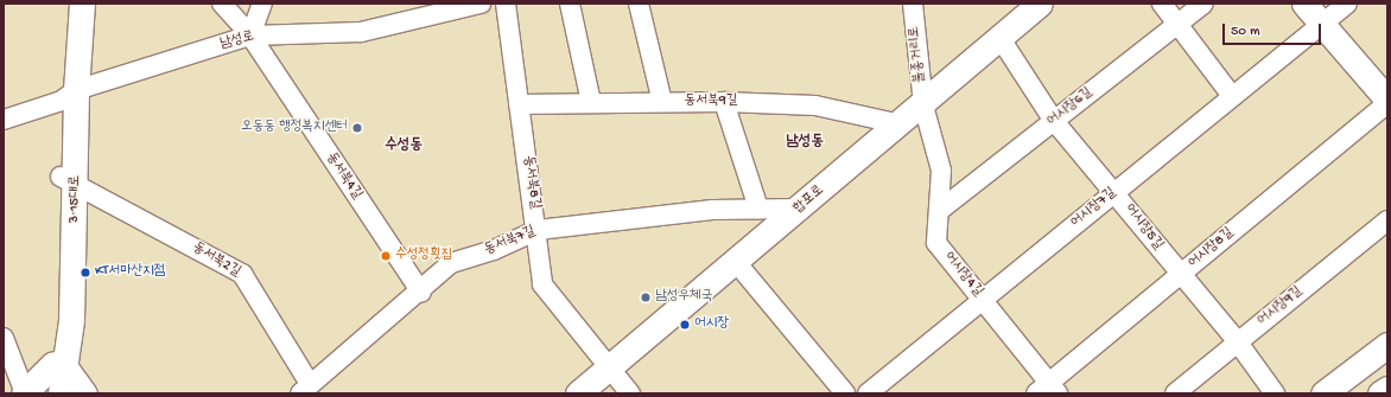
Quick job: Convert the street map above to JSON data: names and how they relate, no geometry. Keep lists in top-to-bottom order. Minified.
{"streets":{"main road":["3·15대로","합포로"],"street":["남성로","불종거리로","동서북9길","어시장6길","동서북4길","동서북8길","어시장7길","어시장5길","동서북7길","어시장8길","동서북2길","어시장4길","어시장9길"]},"crossings":[["남성로","동서북4길"],["남성로","3·15대로"],["불종거리로","합포로"],["불종거리로","어시장4길"],["동서북9길","동서북8길"],["동서북9길","합포로"],["어시장6길","어시장5길"],["어시장6길","어시장4길"],["동서북4길","동서북7길"],["동서북8길","합포로"],["동서북8길","동서북7길"],["3·15대로","동서북2길"],["합포로","어시장5길"],["합포로","동서북7길"],["합포로","어시장4길"],["어시장7길","어시장5길"],["어시장7길","어시장4길"],["어시장5길","어시장8길"],["어시장5길","어시장9길"],["동서북7길","동서북2길"],["어시장8길","어시장4길"]],"districts":["남성동","수성동"],"places":["오동동 행정복지센터","수성정횟집","KT서마산지점","남성우체국","어시장"],"scale_bar":"50 m"}
